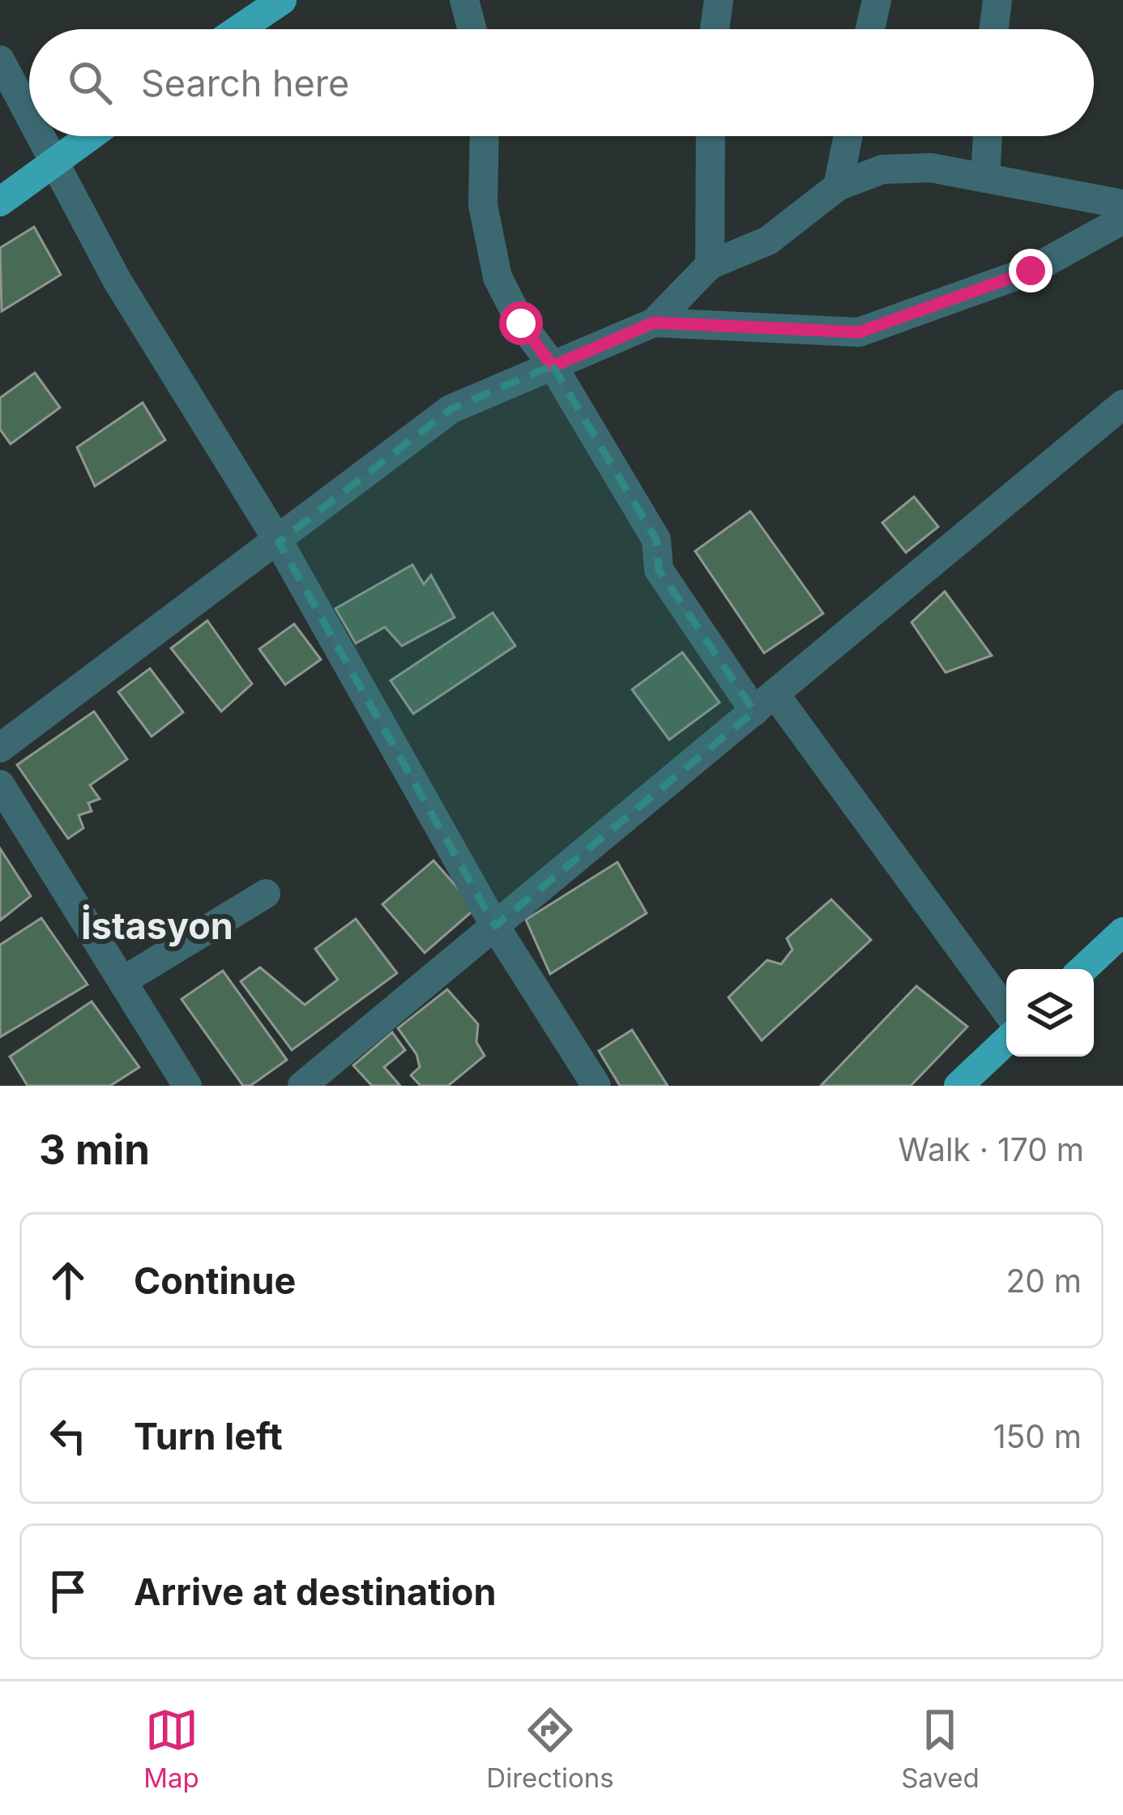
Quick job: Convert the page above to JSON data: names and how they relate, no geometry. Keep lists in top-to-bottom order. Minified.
{"districts":["İstasyon"],"page":{"search":"Search here","heading":["3 min","Walk · 170 m"],"list":[["Continue","20 m"],["Turn left","150 m"],"Arrive at destination"],"nav":["Map","Directions","Saved"]}}
